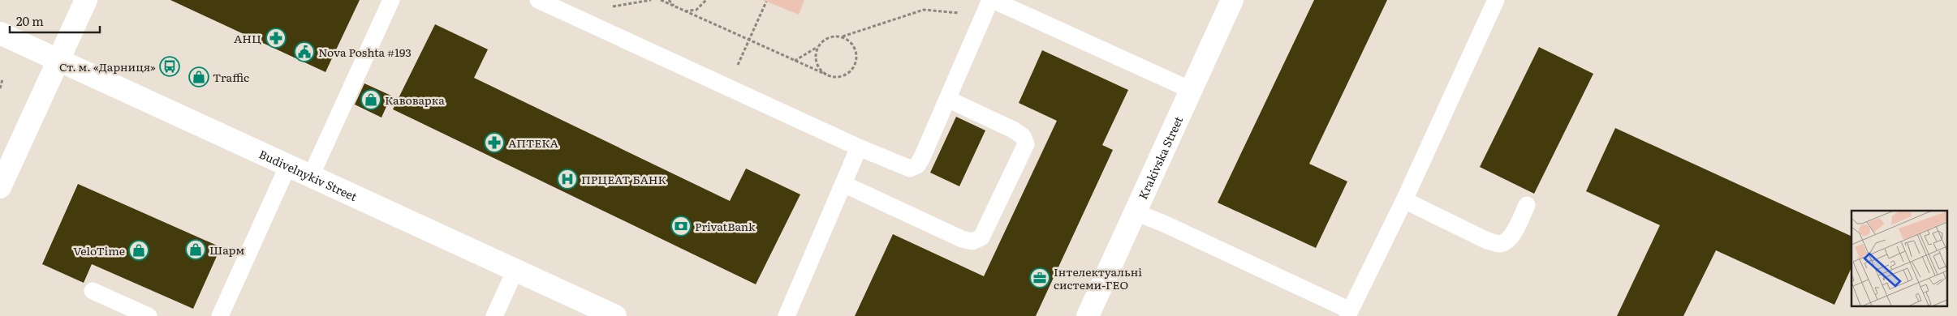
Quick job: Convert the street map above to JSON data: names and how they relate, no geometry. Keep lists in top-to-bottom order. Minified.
{"streets":{"main road":["Krakivska Street","Budivelnykiv Street"]},"places":{"pharmacy":["АНЦ","АПТЕКА"],"public building":["Nova Poshta #193"],"bus stop":["Ст. м. «Дарниця»"],"shop":["Traffic","Кавоварка","Шарм","VeloTime"],"hospital":["ПРЦЕАТ БАНК"],"bank":["PrivatBank"],"office":["Інтелектуальні системи-ГЕО"]},"scale_bar":"20 m"}
